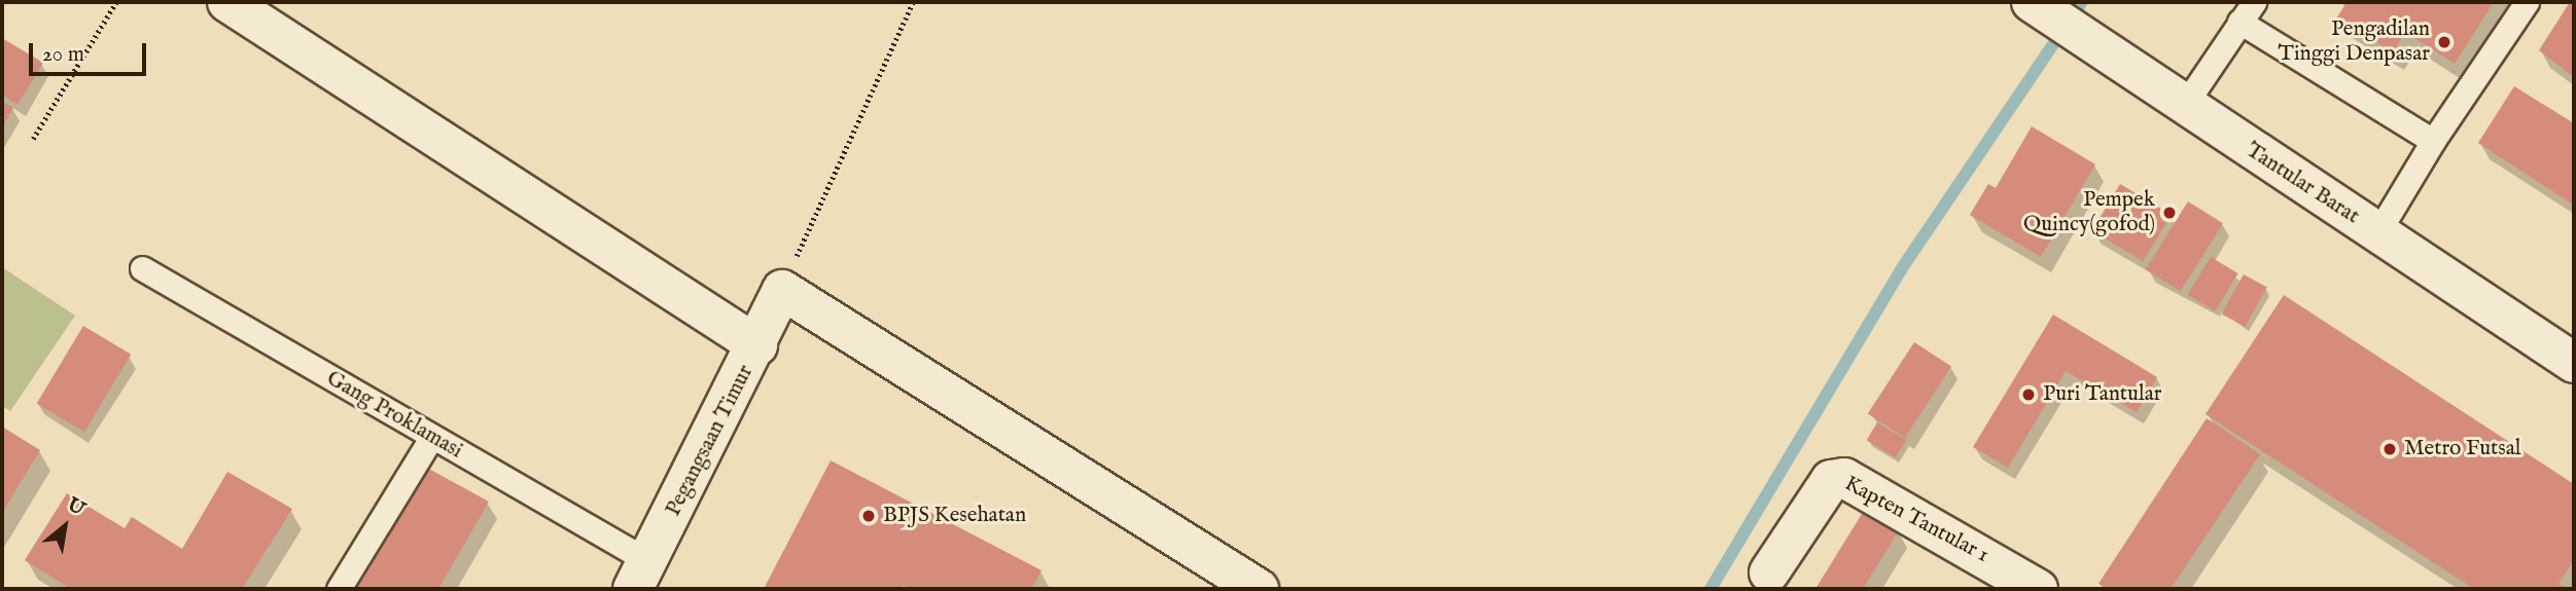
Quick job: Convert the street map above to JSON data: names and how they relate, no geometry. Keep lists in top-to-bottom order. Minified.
{"streets":{"street":["Tantular Barat","Pegangsaan Timur","Kapten Tantular 1"],"lane":["Gang Proklamasi"]},"crossings":[["Gang Proklamasi","Pegangsaan Timur"]],"places":["Pengadilan Tinggi Denpasar","Pempek Quincy(gofod)","Puri Tantular","Metro Futsal","BPJS Kesehatan"],"scale_bar":"20 m","north":"top right"}
